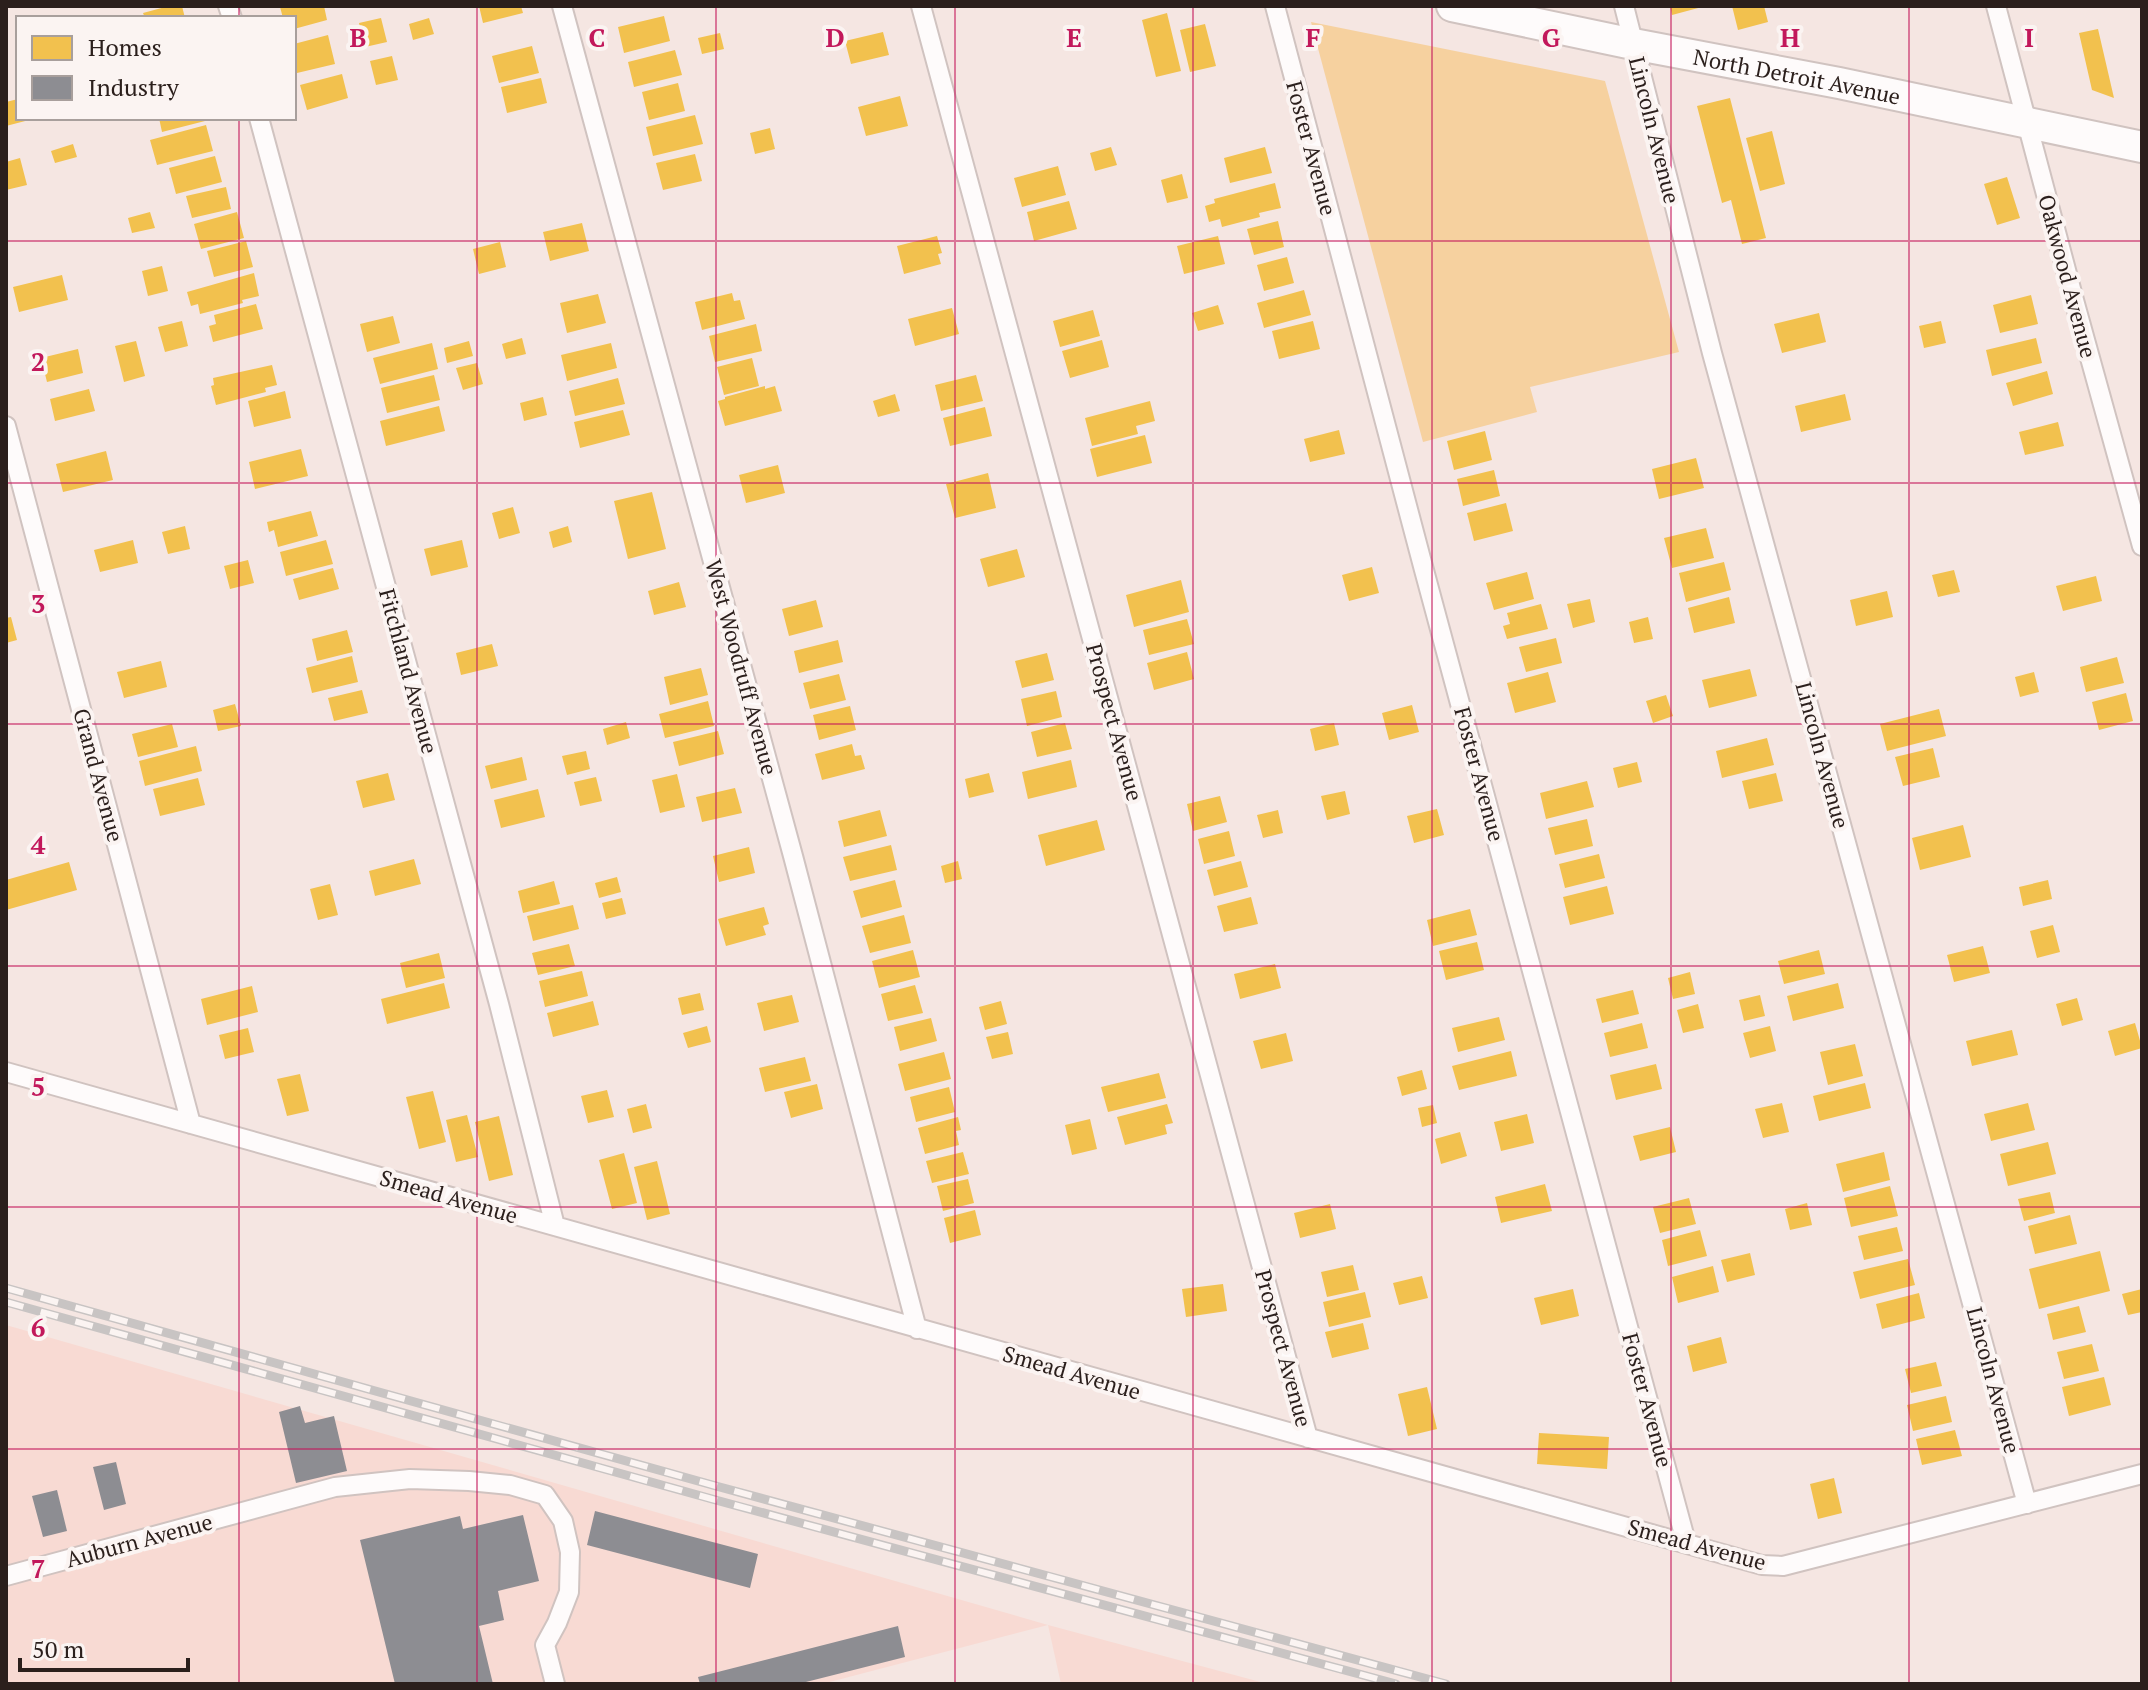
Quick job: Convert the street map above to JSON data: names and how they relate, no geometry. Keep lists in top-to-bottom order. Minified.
{"streets":{"main road":["North Detroit Avenue"],"street":["Lincoln Avenue","Foster Avenue","Oakwood Avenue","West Woodruff Avenue","Fitchland Avenue","Prospect Avenue","Grand Avenue","Smead Avenue","Auburn Avenue"]},"crossings":[["North Detroit Avenue","Lincoln Avenue"],["North Detroit Avenue","Oakwood Avenue"],["Lincoln Avenue","Smead Avenue"],["Foster Avenue","Smead Avenue"],["West Woodruff Avenue","Smead Avenue"],["Fitchland Avenue","Smead Avenue"],["Prospect Avenue","Smead Avenue"],["Grand Avenue","Smead Avenue"]],"legend":["Homes","Industry"],"scale_bar":"50 m","grid":{"columns":["B","C","D","E","F","G","H","I"],"rows":["2","3","4","5","6","7"]}}
